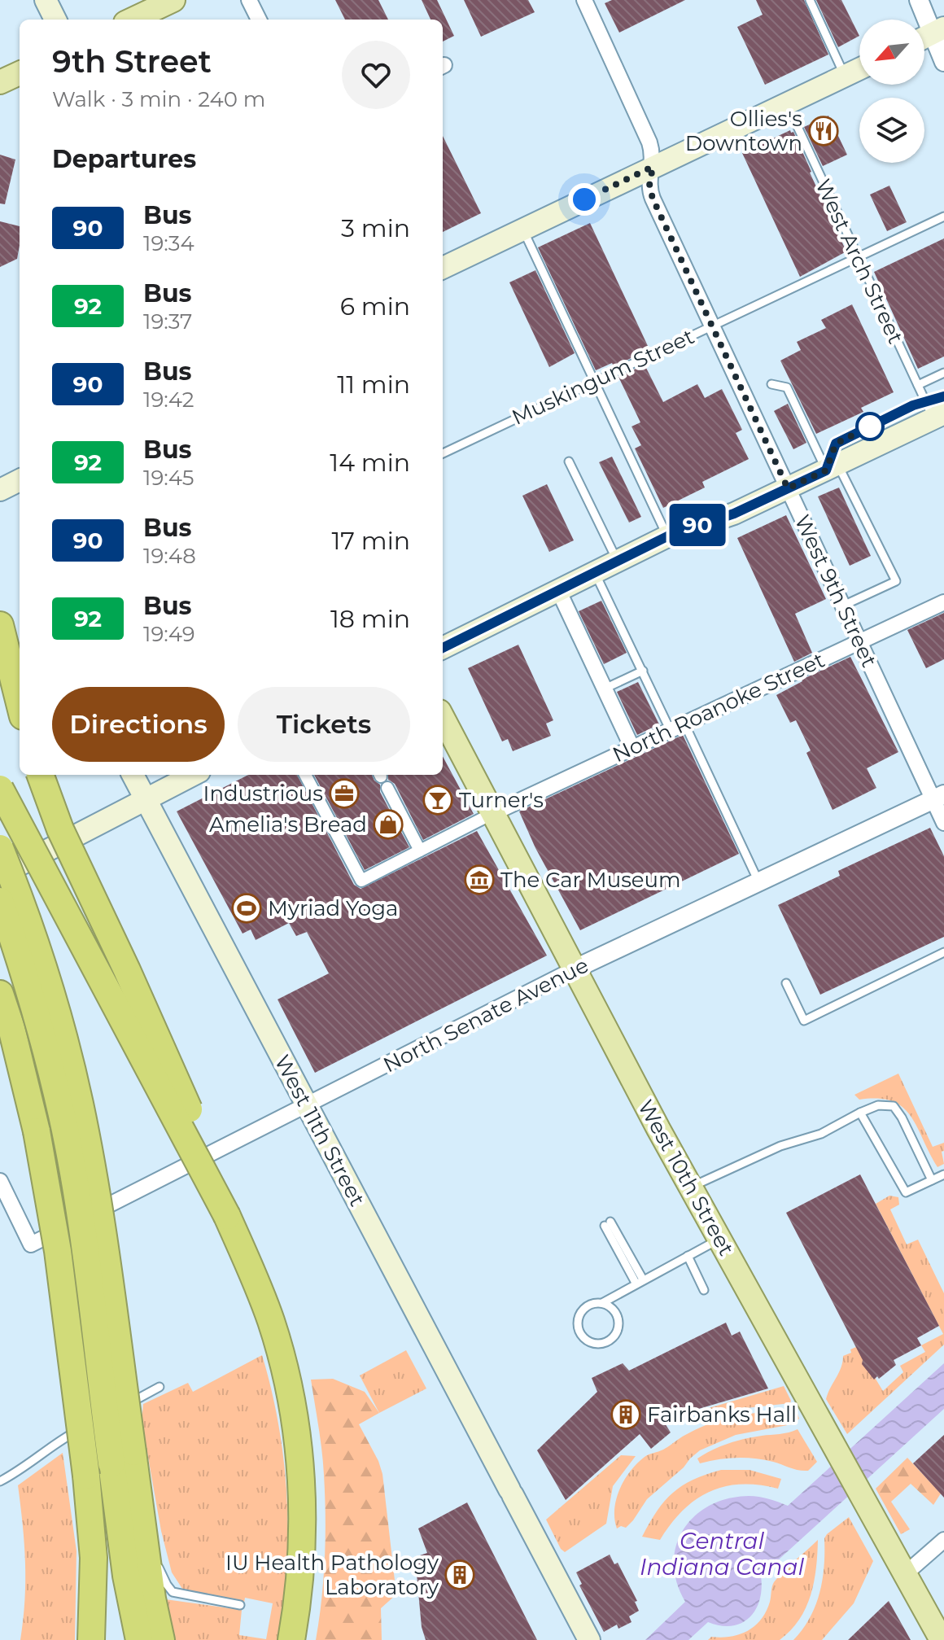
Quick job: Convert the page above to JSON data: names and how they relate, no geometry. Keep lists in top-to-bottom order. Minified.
{"streets":{"main road":["West 11th Street","West 10th Street"],"street":["West 9th Street","North Roanoke Street","North Senate Avenue"],"lane":["West Arch Street","Muskingum Street"]},"crossings":[["West Arch Street","Muskingum Street"],["Muskingum Street","West 9th Street"],["West 9th Street","North Roanoke Street"],["West 9th Street","North Senate Avenue"],["North Roanoke Street","West 10th Street"],["North Senate Avenue","West 11th Street"],["North Senate Avenue","West 10th Street"]],"water":["Central Indiana Canal"],"places":{"restaurant":["Ollies's Downtown"],"office":["Industrious"],"bar":["Turner's"],"shop":["Amelia's Bread"],"museum":["The Car Museum"],"sports":["Myriad Yoga"],"building":["Fairbanks Hall","IU Health Pathology Laboratory"]},"lines":["bus line 90"],"north":"bottom left","page":{"on_map":"90","heading":[["9th Street","Walk · 3 min · 240 m"],"Departures"],"list":[{"mark":"90","name":"Bus","note":"19:34","value":"3 min"},{"mark":"92","name":"Bus","note":"19:37","value":"6 min"},{"mark":"90","name":"Bus","note":"19:42","value":"11 min"},{"mark":"92","name":"Bus","note":"19:45","value":"14 min"},{"mark":"90","name":"Bus","note":"19:48","value":"17 min"},{"mark":"92","name":"Bus","note":"19:49","value":"18 min"}],"buttons":["Directions","Tickets"]}}
